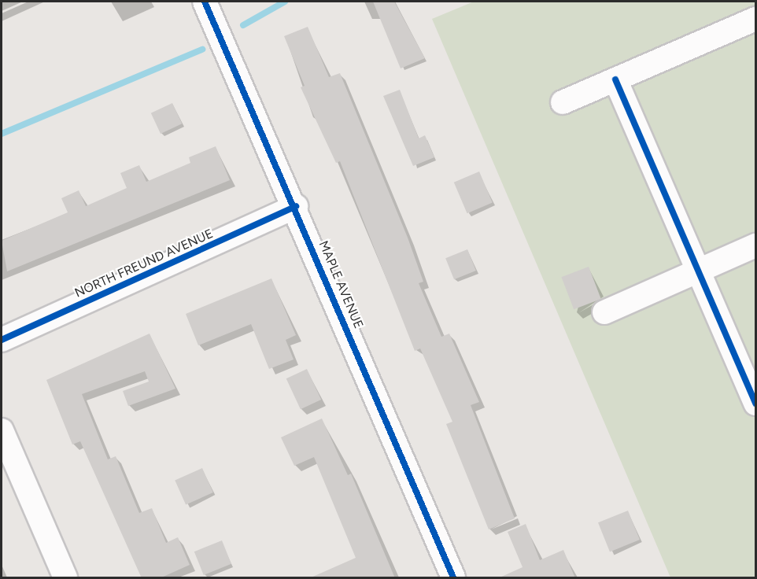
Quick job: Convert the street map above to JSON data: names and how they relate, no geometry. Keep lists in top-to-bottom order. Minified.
{"streets":{"street":["NORTH FREUND AVENUE","MAPLE AVENUE"]},"crossings":[["NORTH FREUND AVENUE","MAPLE AVENUE"]]}
